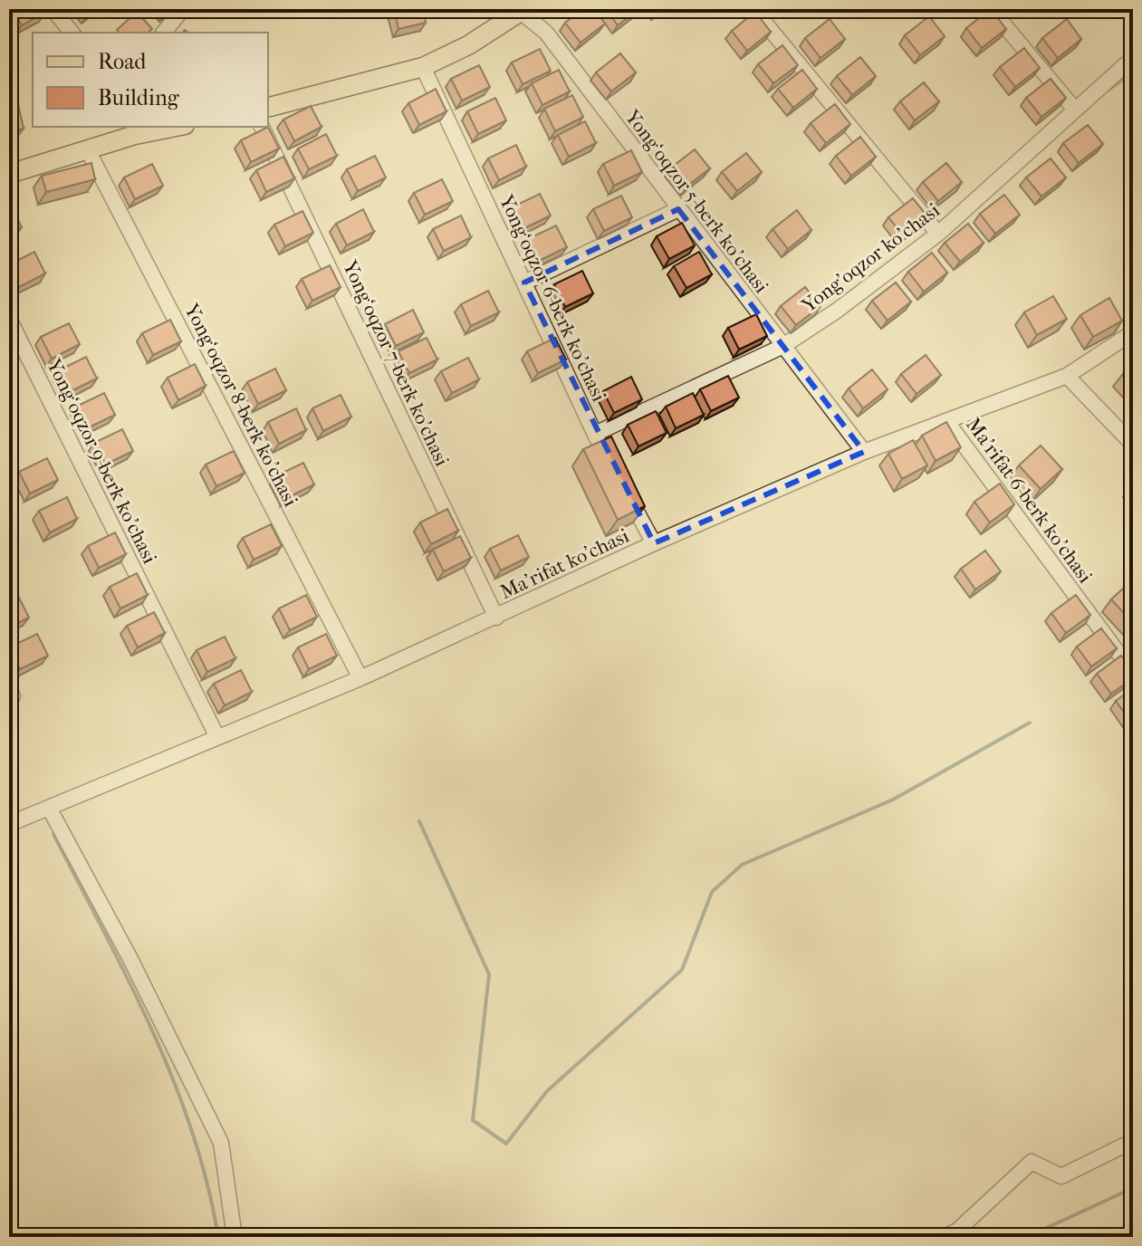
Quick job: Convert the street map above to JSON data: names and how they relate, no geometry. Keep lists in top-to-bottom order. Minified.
{"streets":{"street":["Yong‘oqzor 5-berk ko'chasi","Yong'oqzor ko'chasi","Yong‘oqzor 6-berk ko'chasi","Yong‘oqzor 7-berk ko'chasi","Yong‘oqzor 8-berk ko'chasi","Yong‘oqzor 9-berk ko'chasi","Ma’rifat 6-berk ko'chasi","Ma'rifat ko'chasi"]},"crossings":[["Yong‘oqzor 5-berk ko'chasi","Yong'oqzor ko'chasi"],["Yong‘oqzor 5-berk ko'chasi","Ma'rifat ko'chasi"],["Yong'oqzor ko'chasi","Yong‘oqzor 6-berk ko'chasi"],["Yong‘oqzor 7-berk ko'chasi","Ma'rifat ko'chasi"],["Yong‘oqzor 8-berk ko'chasi","Ma'rifat ko'chasi"],["Yong‘oqzor 9-berk ko'chasi","Ma'rifat ko'chasi"],["Ma’rifat 6-berk ko'chasi","Ma'rifat ko'chasi"]],"legend":["Road","Building"]}
